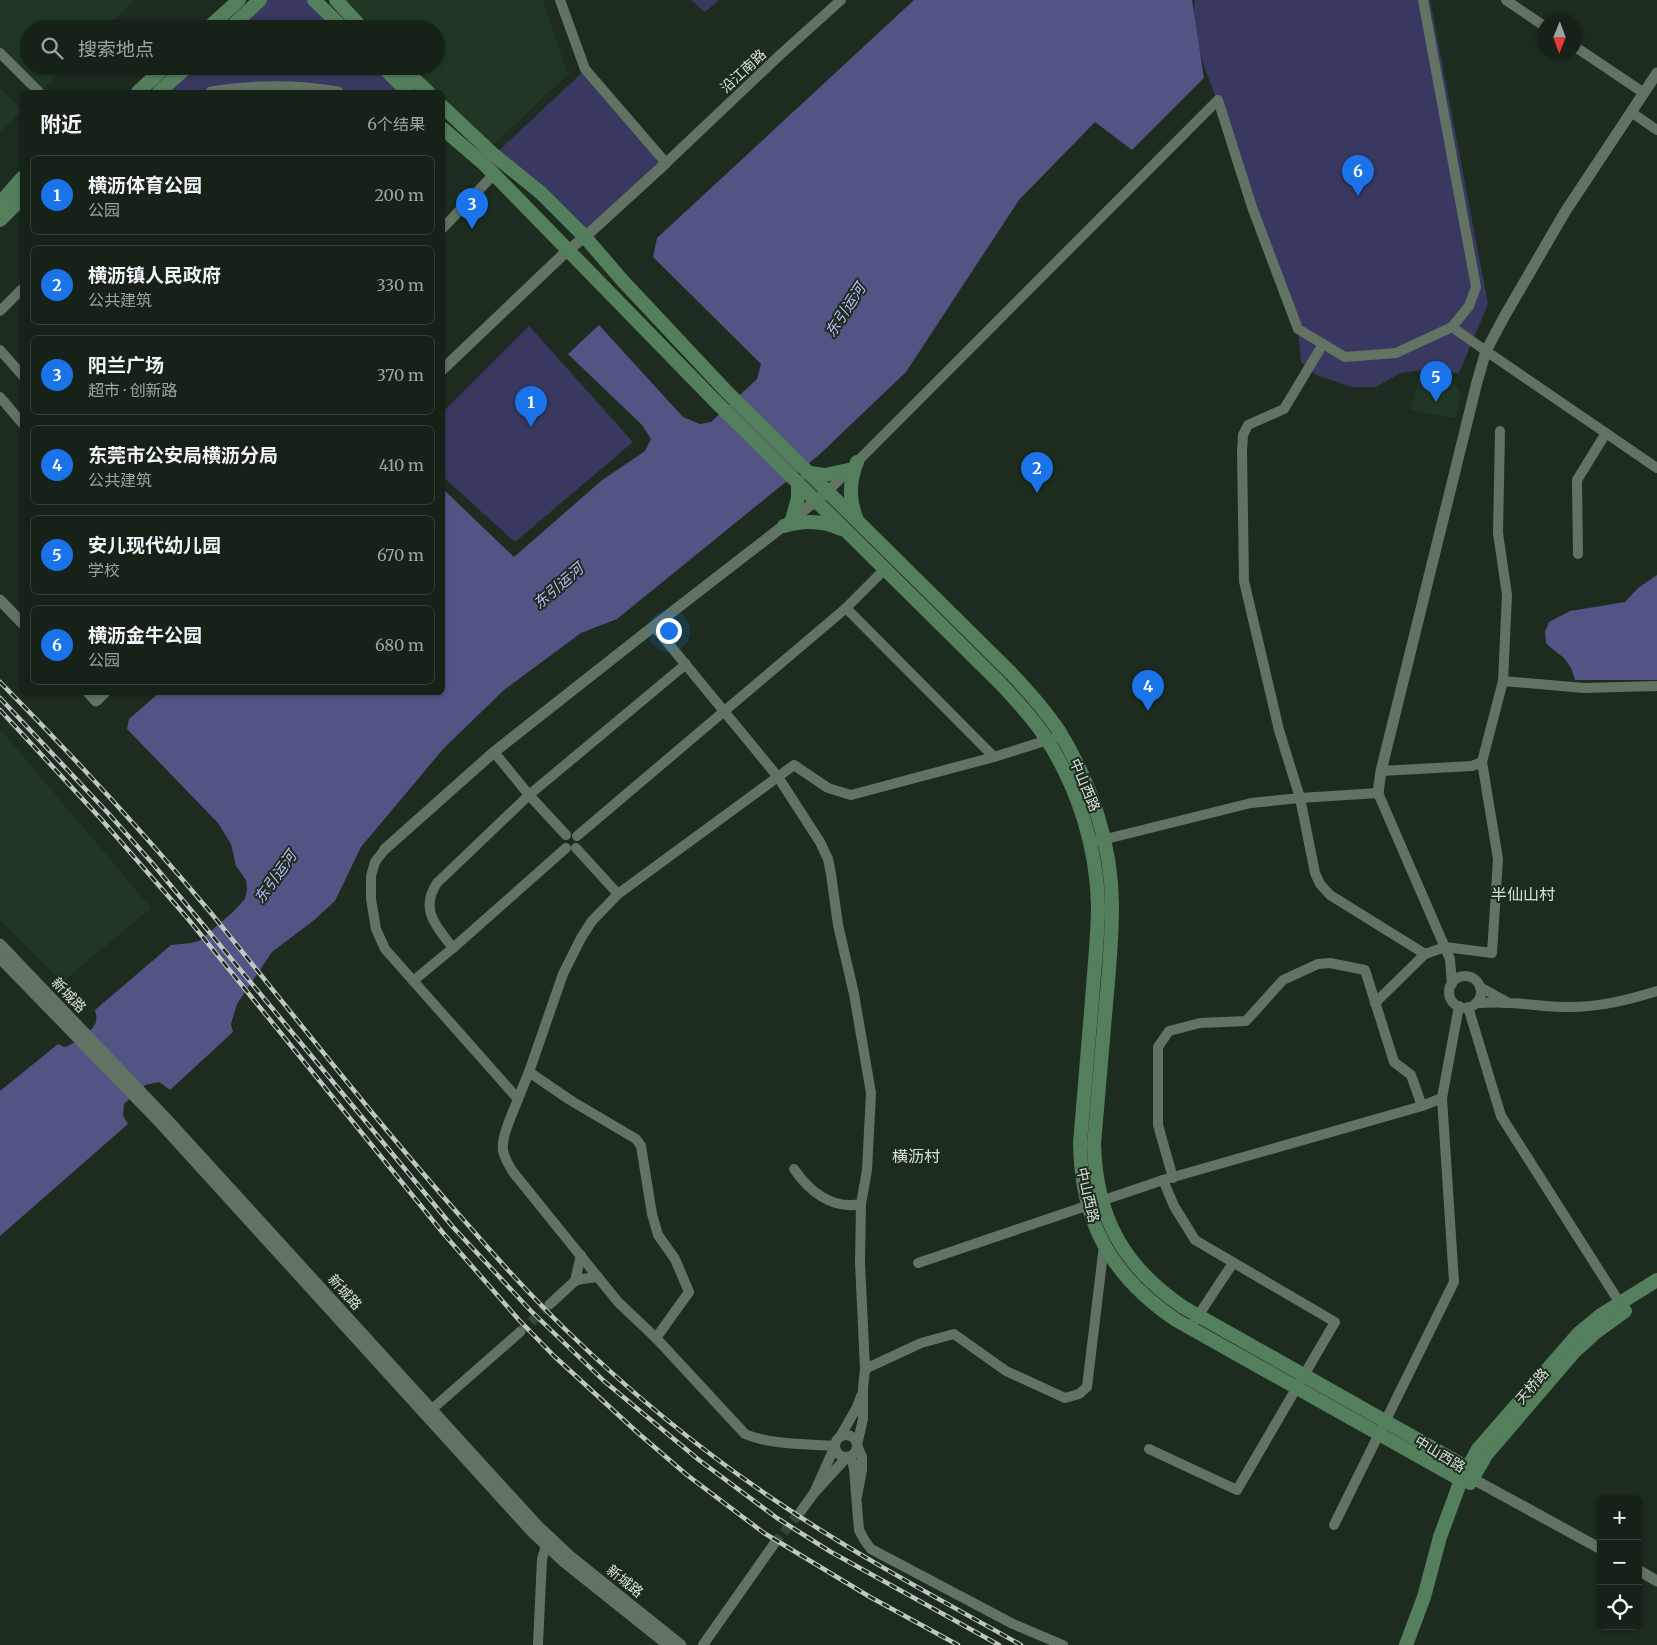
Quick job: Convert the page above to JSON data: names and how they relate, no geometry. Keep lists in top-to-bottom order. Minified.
{"streets":{"main road":["中山西路","天桥路"],"street":["沿江南路","新城路"]},"crossings":[["中山西路","天桥路"]],"districts":["半仙山村","横沥村"],"water":["东引运河"],"north":"bottom","page":{"search":"搜索地点","heading":["附近","6个结果"],"pins":["6","3","5","1","2","4"],"list":[{"mark":"1","name":"横沥体育公园","note":"公园","value":"200 m"},{"mark":"2","name":"横沥镇人民政府","note":"公共建筑","value":"330 m"},{"mark":"3","name":"阳兰广场","note":"超市 · 创新路","value":"370 m"},{"mark":"4","name":"东莞市公安局横沥分局","note":"公共建筑","value":"410 m"},{"mark":"5","name":"安儿现代幼儿园","note":"学校","value":"670 m"},{"mark":"6","name":"横沥金牛公园","note":"公园","value":"680 m"}],"map_buttons":["+","−"]}}
